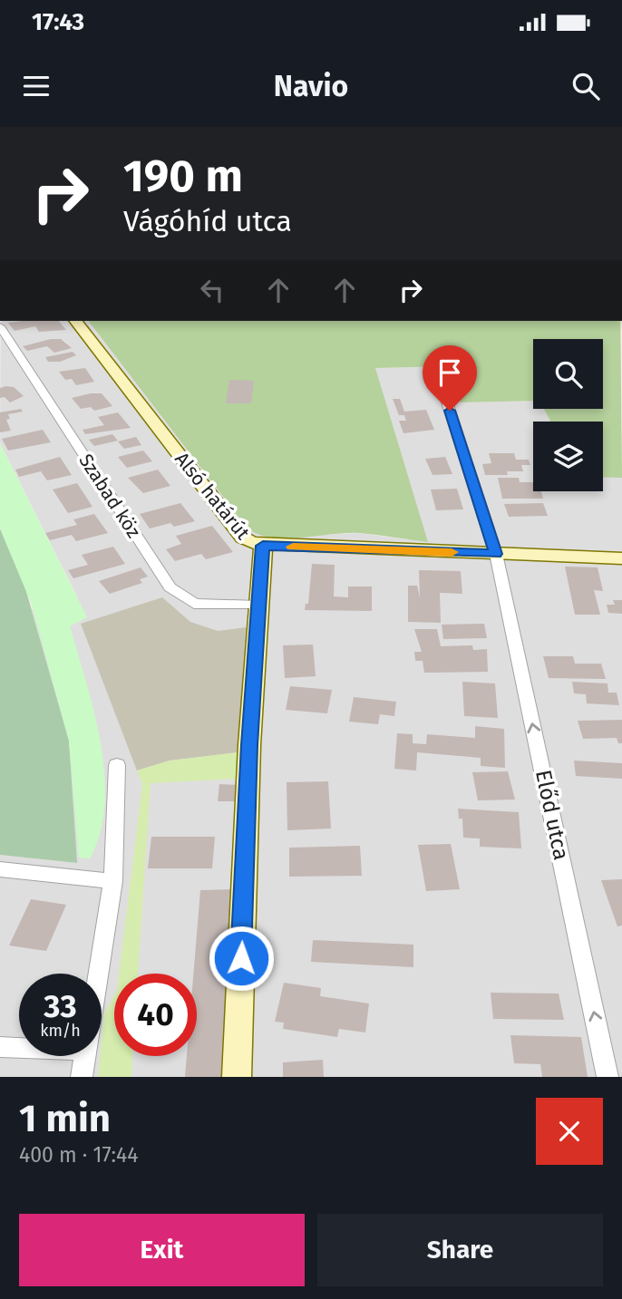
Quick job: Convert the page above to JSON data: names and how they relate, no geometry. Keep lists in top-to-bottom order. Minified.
{"streets":{"street":["Szabad köz","Alsó határút","Előd utca"]},"crossings":[["Szabad köz","Alsó határút"]],"one_way":["Előd utca"],"page":{"status":"17:43","header":"Navio","turn":["190 m","Vágóhíd utca"],"speed":"33 km/h","limit":"40","heading":["1 min","400 m · 17:44"],"buttons":["Exit","Share"]}}
